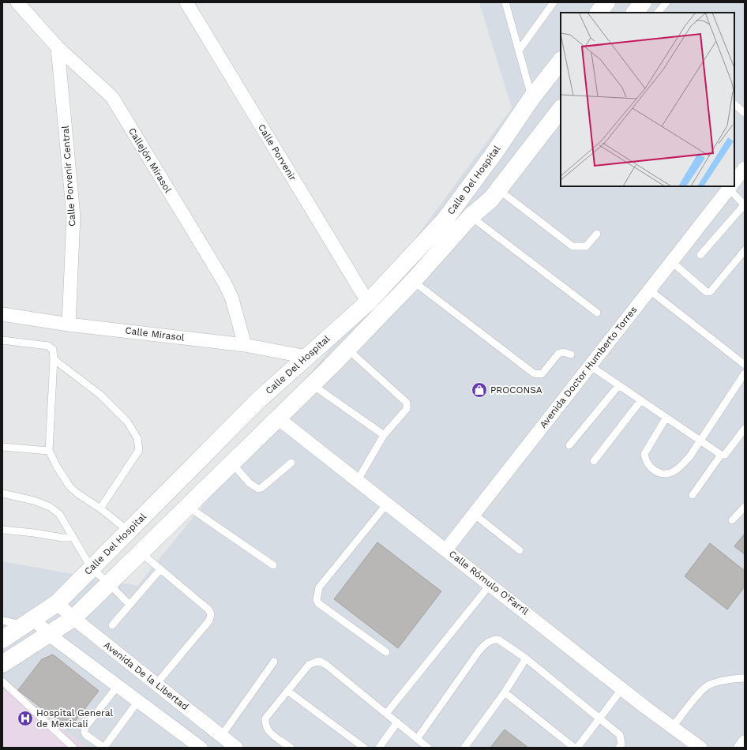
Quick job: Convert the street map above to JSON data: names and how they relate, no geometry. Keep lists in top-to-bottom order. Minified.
{"streets":{"street":["Calle Porvenir","Callejón Mirasol","Calle Porvenir Central","Calle Del Hospital","Calle Mirasol","Avenida Doctor Humberto Torres","Calle Rómulo O'Farril","Avenida De la Libertad"]},"crossings":[["Calle Porvenir","Calle Del Hospital"],["Callejón Mirasol","Calle Porvenir Central"],["Callejón Mirasol","Calle Mirasol"],["Calle Porvenir Central","Calle Mirasol"],["Calle Del Hospital","Calle Mirasol"],["Calle Del Hospital","Calle Rómulo O'Farril"],["Calle Del Hospital","Avenida De la Libertad"],["Avenida Doctor Humberto Torres","Calle Rómulo O'Farril"]],"places":{"shop":["PROCONSA"],"hospital":["Hospital General de Mexicali"]}}
